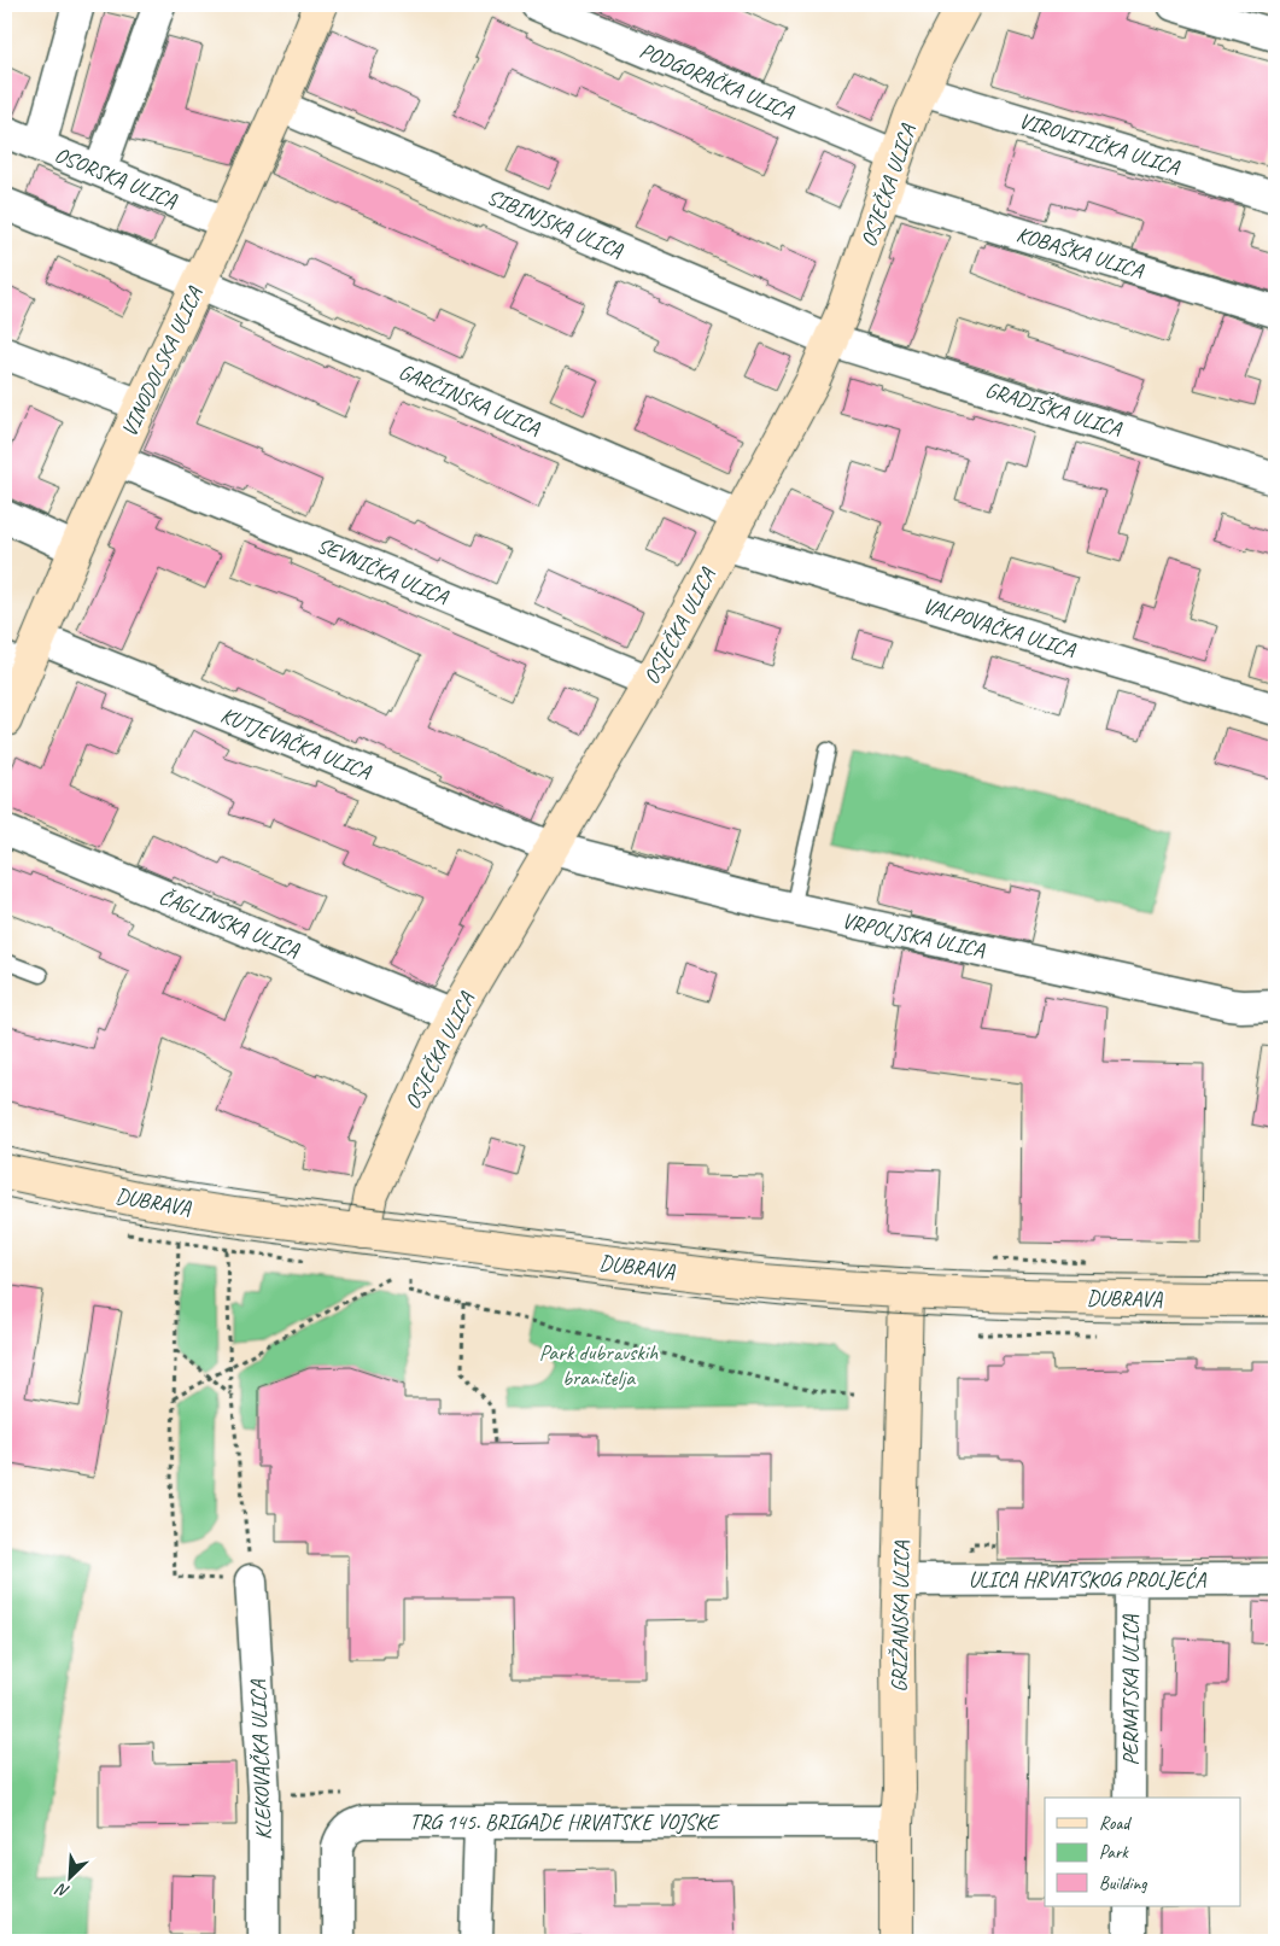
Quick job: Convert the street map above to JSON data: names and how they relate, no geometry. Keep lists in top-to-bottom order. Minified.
{"streets":{"street":["PODGORAČKA ULICA","VIROVITIČKA ULICA","OSORSKA ULICA","OSJEČKA ULICA","SIBINJSKA ULICA","KOBAŠKA ULICA","VINODOLSKA ULICA","GARČINSKA ULICA","GRADIŠKA ULICA","SEVNIČKA ULICA","VALPOVAČKA ULICA","KUTJEVAČKA ULICA","ČAGLINSKA ULICA","VRPOLJSKA ULICA","DUBRAVA","ULICA HRVATSKOG PROLJEĆA","GRIŽANSKA ULICA","PERNATSKA ULICA","KLEKOVAČKA ULICA","TRG 145. BRIGADE HRVATSKE VOJSKE"]},"crossings":[["PODGORAČKA ULICA","OSJEČKA ULICA"],["VIROVITIČKA ULICA","OSJEČKA ULICA"],["OSORSKA ULICA","VINODOLSKA ULICA"],["OSJEČKA ULICA","SIBINJSKA ULICA"],["OSJEČKA ULICA","KOBAŠKA ULICA"],["OSJEČKA ULICA","GARČINSKA ULICA"],["OSJEČKA ULICA","GRADIŠKA ULICA"],["OSJEČKA ULICA","SEVNIČKA ULICA"],["OSJEČKA ULICA","VALPOVAČKA ULICA"],["OSJEČKA ULICA","KUTJEVAČKA ULICA"],["OSJEČKA ULICA","ČAGLINSKA ULICA"],["OSJEČKA ULICA","VRPOLJSKA ULICA"],["OSJEČKA ULICA","DUBRAVA"],["SIBINJSKA ULICA","VINODOLSKA ULICA"],["SIBINJSKA ULICA","GRADIŠKA ULICA"],["VINODOLSKA ULICA","GARČINSKA ULICA"],["VINODOLSKA ULICA","SEVNIČKA ULICA"],["VINODOLSKA ULICA","KUTJEVAČKA ULICA"],["KUTJEVAČKA ULICA","VRPOLJSKA ULICA"],["DUBRAVA","GRIŽANSKA ULICA"],["ULICA HRVATSKOG PROLJEĆA","GRIŽANSKA ULICA"],["ULICA HRVATSKOG PROLJEĆA","PERNATSKA ULICA"],["GRIŽANSKA ULICA","TRG 145. BRIGADE HRVATSKE VOJSKE"]],"parks":["Park dubravskih branitelja"],"legend":["Road","Park","Building"],"north":"bottom left"}
